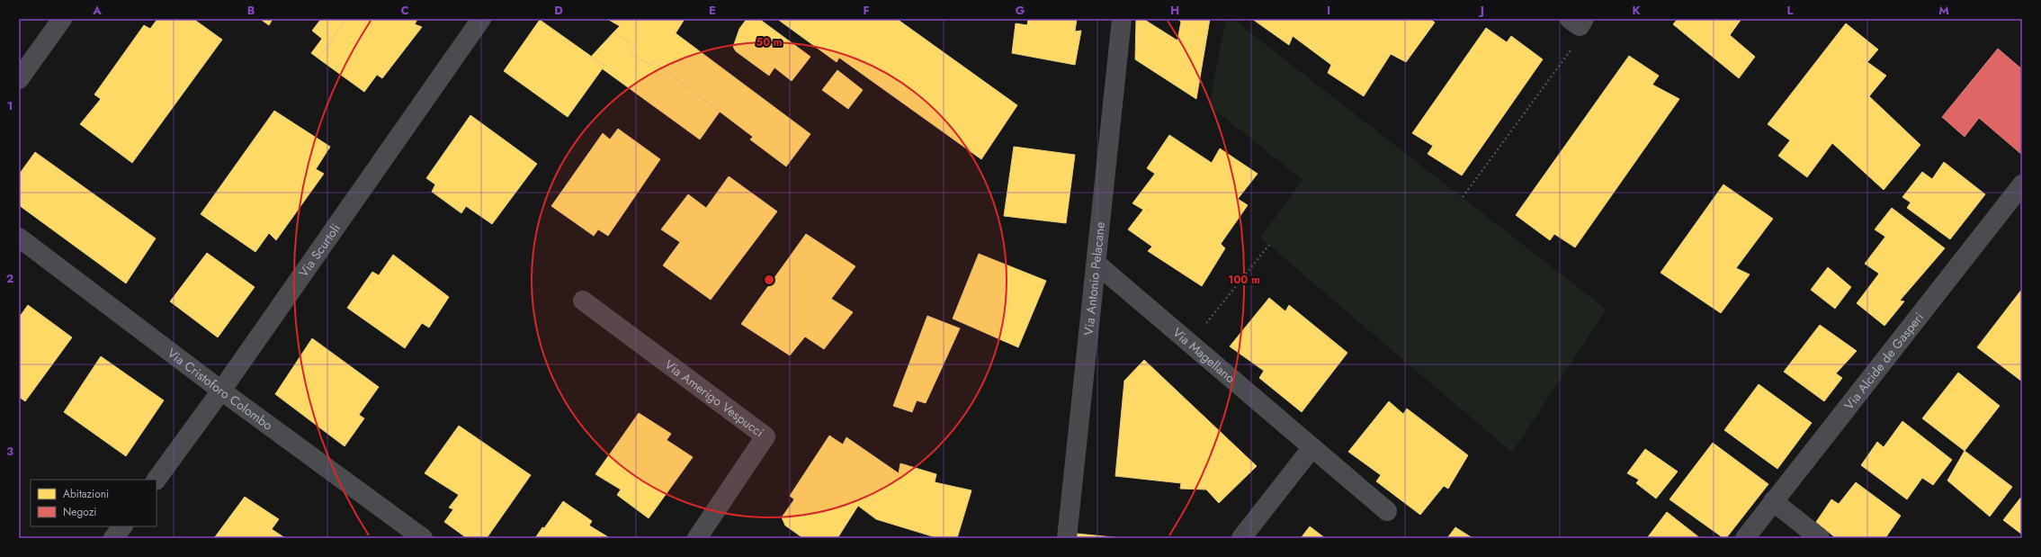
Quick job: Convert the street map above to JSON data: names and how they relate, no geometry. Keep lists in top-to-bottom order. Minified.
{"streets":{"street":["Via Scurtoli","Via Antonio Pelacane","Via Magellano","Via Alcide de Gasperi","Via Cristoforo Colombo","Via Amerigo Vespucci"]},"crossings":[["Via Scurtoli","Via Cristoforo Colombo"],["Via Antonio Pelacane","Via Magellano"]],"legend":["Abitazioni","Negozi"],"grid":{"columns":["A","B","C","D","E","F","G","H","I","J","K","L","M"],"rows":["1","2","3"]},"rings":["50 m","100 m"]}
